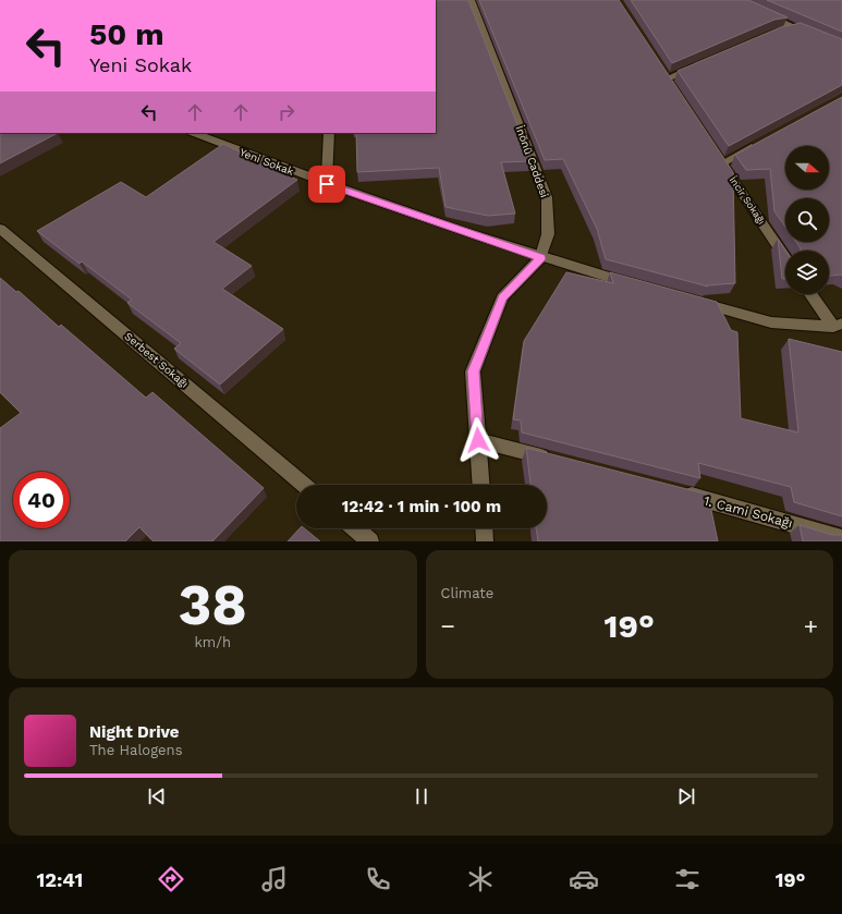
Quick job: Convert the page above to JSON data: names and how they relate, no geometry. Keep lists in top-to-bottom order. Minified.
{"streets":{"street":["Yeni Sokak","İnönü Caddesi","İncir Sokağı","Serbest Sokağı","1. Cami Sokağı"]},"crossings":[["Yeni Sokak","İnönü Caddesi"]],"north":"right","page":{"turn":["50 m","Yeni Sokak"],"limit":"40","trip":"12:42 · 1 min · 100 m","tile":[["38","km/h"],"Climate"],"heat":["−","19°","+"],"song":["Night Drive","The Halogens"],"tabs":["12:41","19°"]}}
